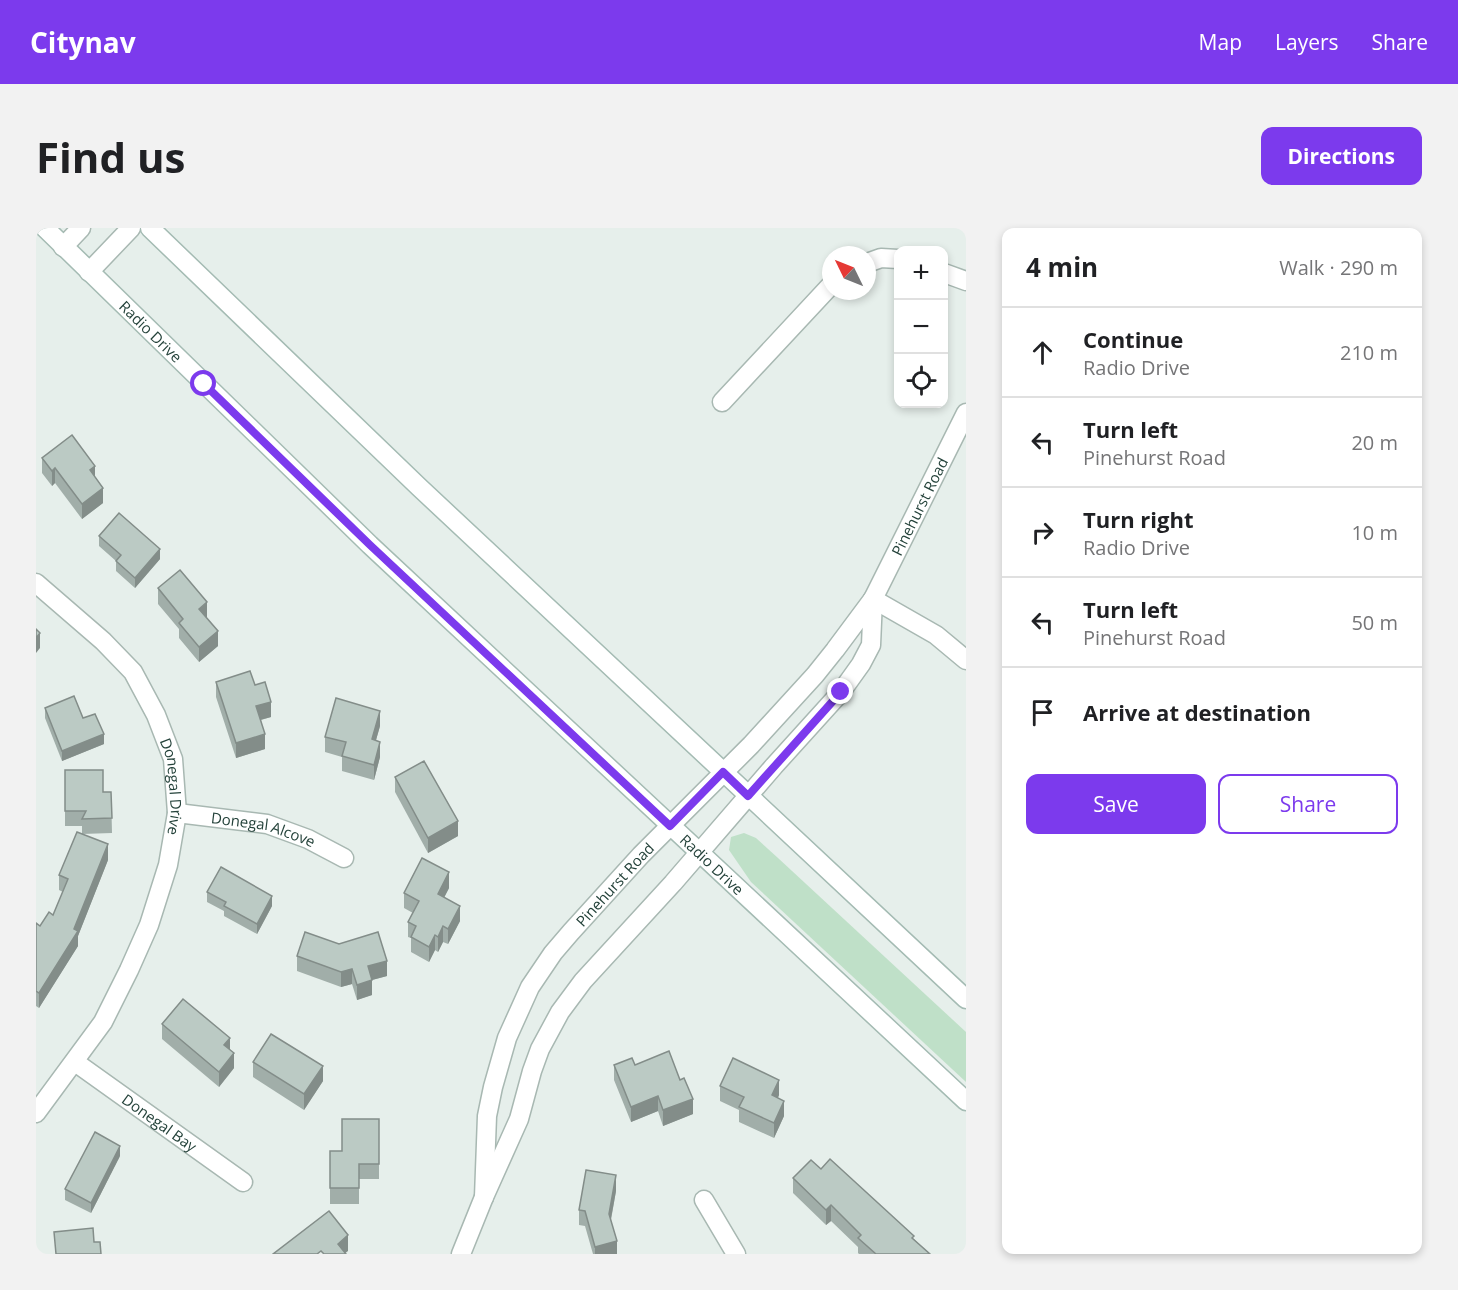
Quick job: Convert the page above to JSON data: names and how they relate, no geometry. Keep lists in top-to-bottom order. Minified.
{"streets":{"street":["Radio Drive","Pinehurst Road","Donegal Drive","Donegal Alcove","Donegal Bay"]},"crossings":[["Radio Drive","Pinehurst Road"],["Donegal Drive","Donegal Alcove"],["Donegal Drive","Donegal Bay"]],"north":"top left","page":{"header":"Citynav","nav":["Map","Layers","Share"],"buttons":["Directions",["Save","Share"]],"title":"Find us","heading":["4 min","Walk · 290 m"],"map_buttons":["+","−"],"list":[["Continue","Radio Drive","210 m"],["Turn left","Pinehurst Road","20 m"],["Turn right","Radio Drive","10 m"],["Turn left","Pinehurst Road","50 m"],"Arrive at destination"]}}
